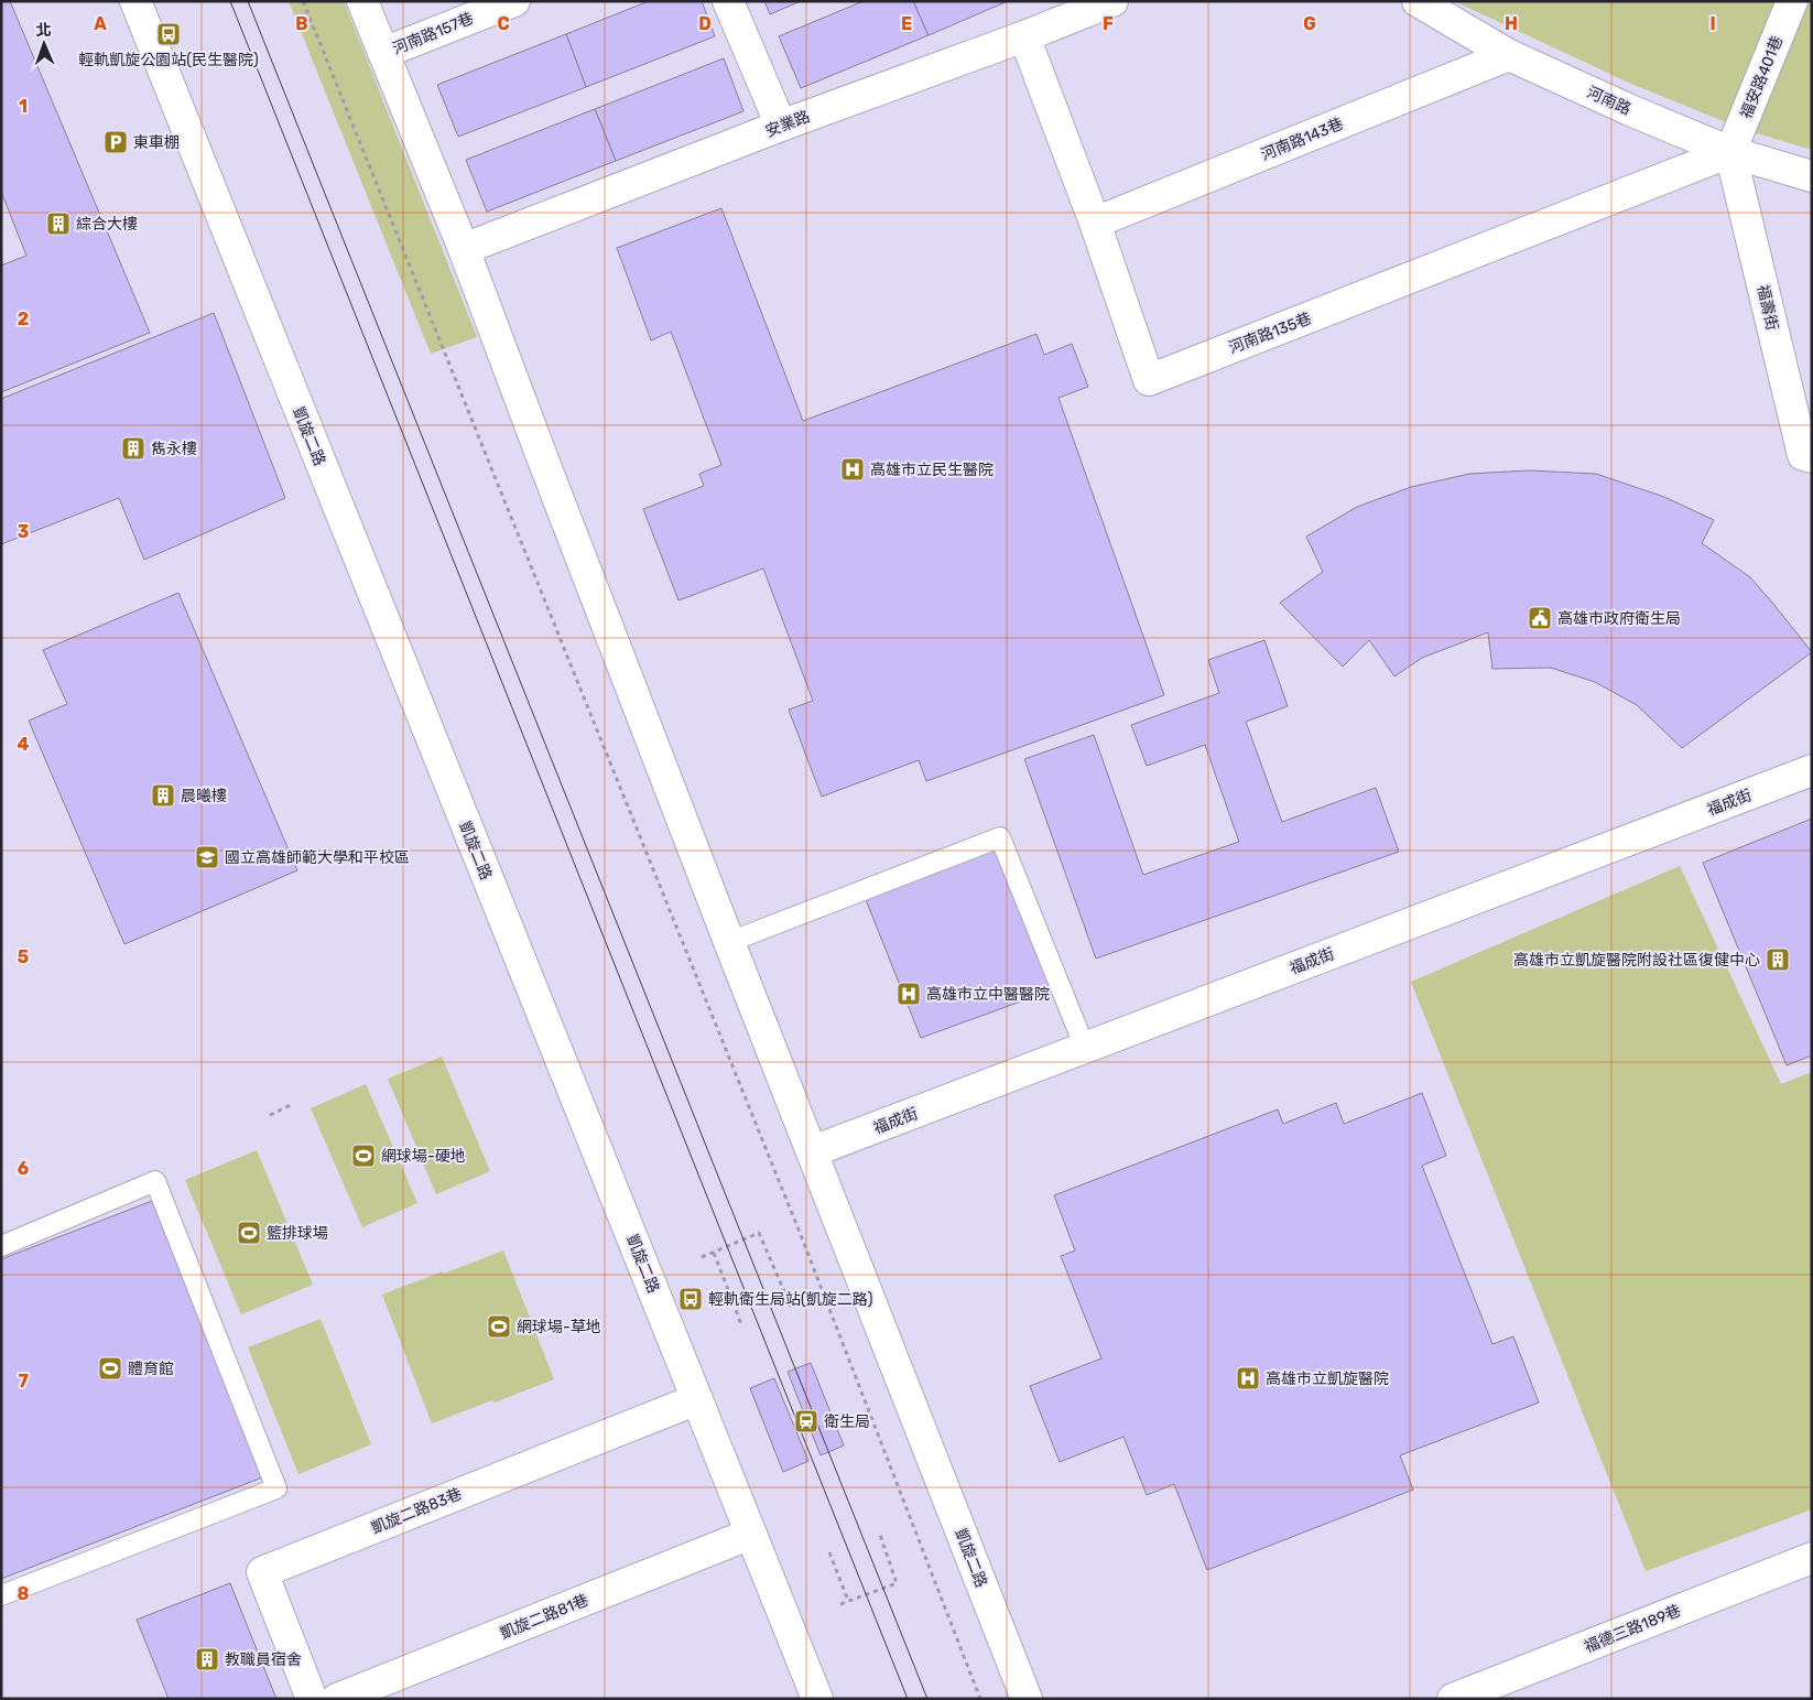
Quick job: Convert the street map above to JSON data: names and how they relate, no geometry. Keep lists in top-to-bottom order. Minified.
{"streets":{"street":["河南路157巷","福安路401巷","河南路","安業路","河南路143巷","福壽街","河南路135巷","凱旋二路","福成街","凱旋二路83巷","凱旋二路81巷","福德三路189巷"]},"crossings":[["河南路157巷","凱旋二路"],["福安路401巷","河南路"],["福安路401巷","福壽街"],["福安路401巷","河南路135巷"],["河南路","河南路143巷"],["河南路","福壽街"],["河南路","河南路135巷"],["安業路","河南路135巷"],["安業路","凱旋二路"],["河南路143巷","河南路135巷"],["福壽街","河南路135巷"],["凱旋二路","福成街"],["凱旋二路","凱旋二路83巷"],["凱旋二路","凱旋二路81巷"]],"places":{"bus stop":["輕軌凱旋公園站(民生醫院)","輕軌衛生局站(凱旋二路)"],"parking":["東車棚"],"building":["綜合大樓","雋永樓","晨曦樓","高雄市立凱旋醫院附設社區復健中心","教職員宿舍"],"hospital":["高雄市立民生醫院","高雄市立中醫醫院","高雄市立凱旋醫院"],"public building":["高雄市政府衛生局"],"school or university":["國立高雄師範大學和平校區"],"sports":["網球場-硬地","籃排球場","網球場-草地","體育館"],"station":["衛生局"]},"north":"top","grid":{"columns":["A","B","C","D","E","F","G","H","I"],"rows":["1","2","3","4","5","6","7","8"]}}
